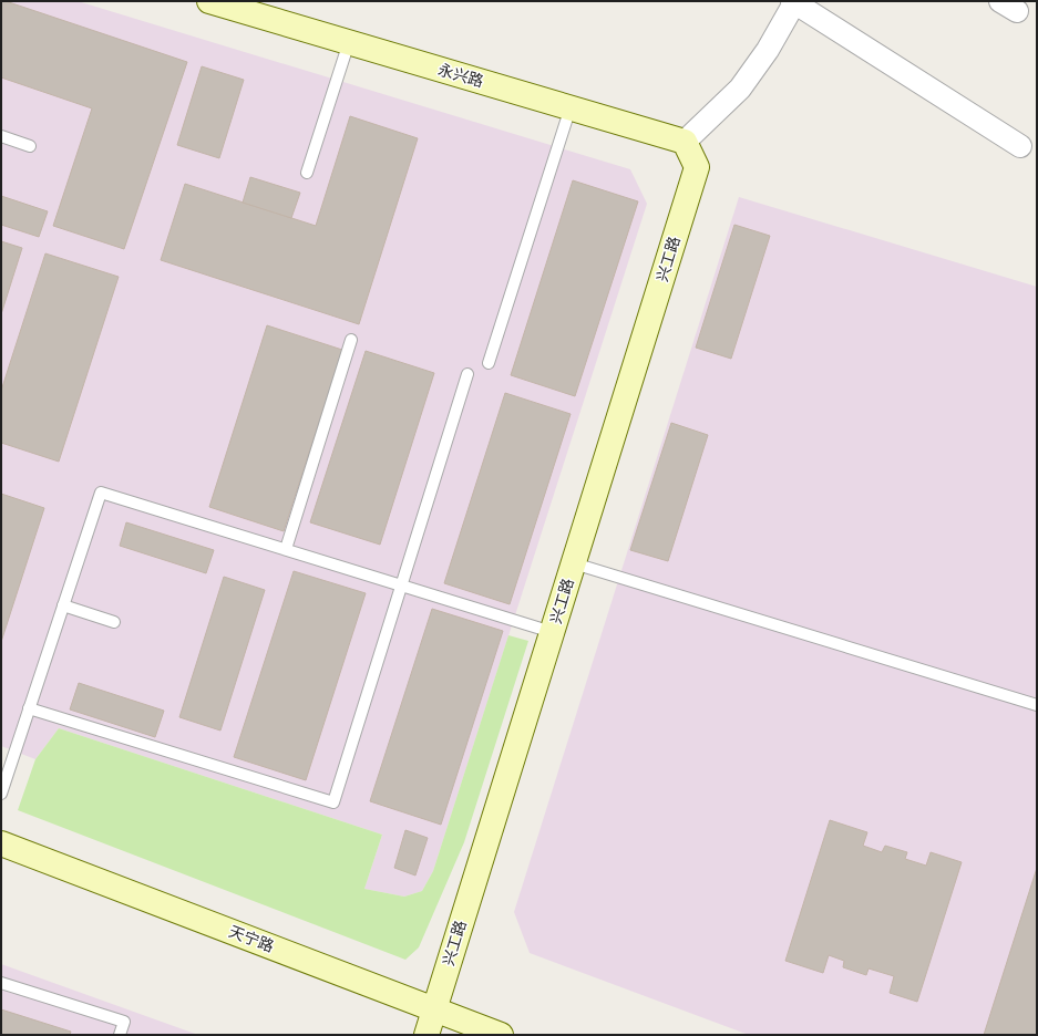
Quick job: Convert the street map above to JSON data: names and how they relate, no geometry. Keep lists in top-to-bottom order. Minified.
{"streets":{"street":["永兴路","兴工路","天宁路"]},"crossings":[["永兴路","兴工路"],["兴工路","天宁路"]]}
